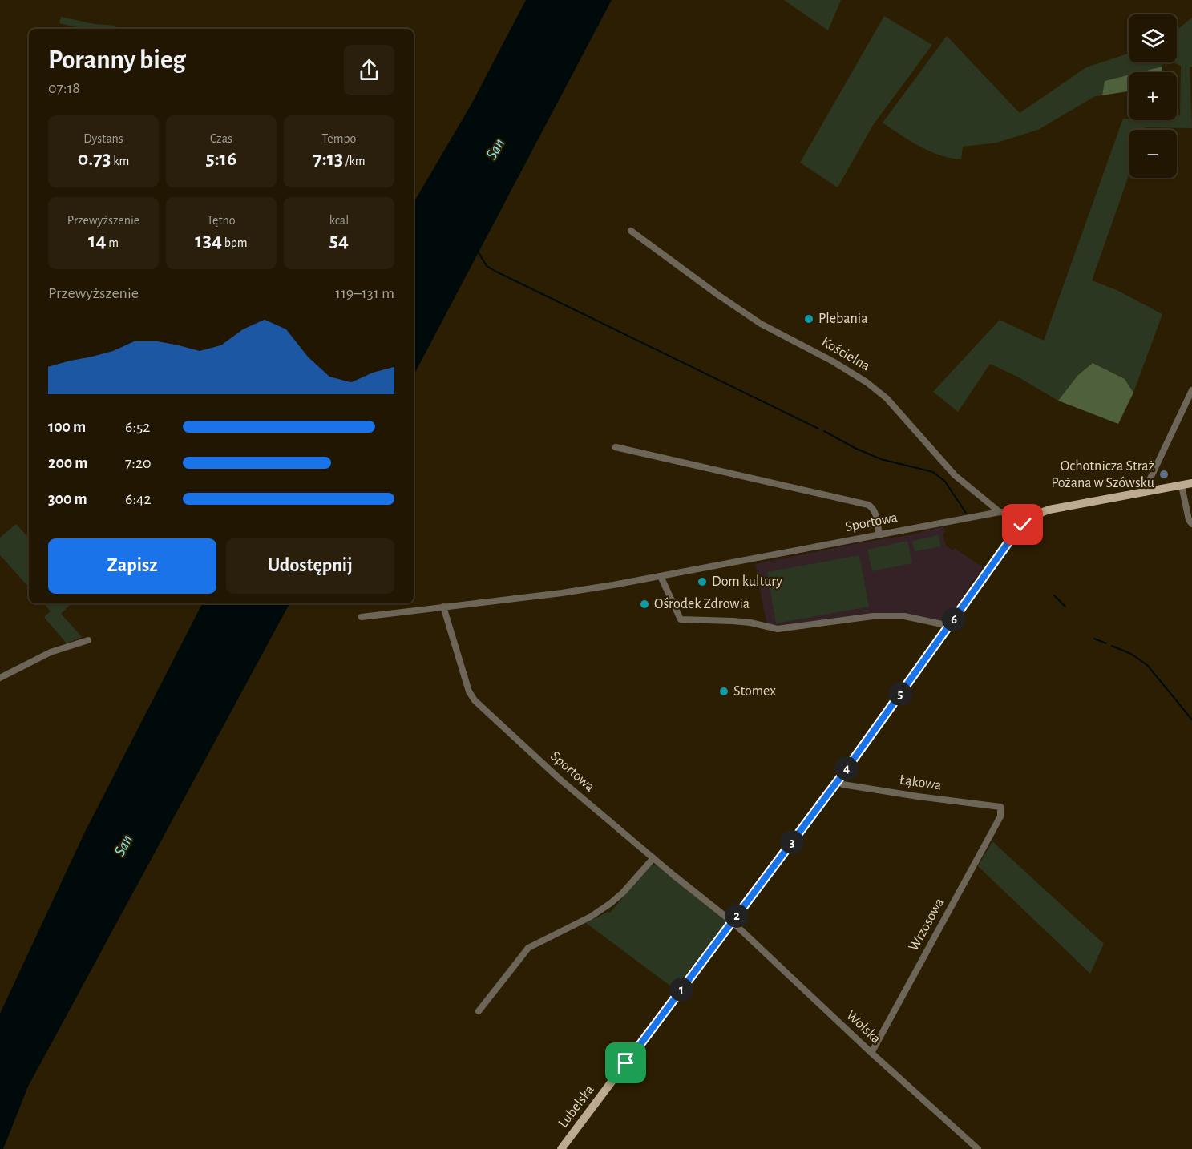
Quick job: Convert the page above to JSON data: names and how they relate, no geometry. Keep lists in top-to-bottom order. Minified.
{"streets":{"main road":["Lubelska"],"street":["Kościelna","Sportowa","Łąkowa","Wrzosowa","Wolska"]},"crossings":[["Kościelna","Sportowa"],["Sportowa","Wolska"],["Sportowa","Lubelska"],["Łąkowa","Wrzosowa"],["Łąkowa","Lubelska"],["Wrzosowa","Wolska"],["Wolska","Lubelska"]],"water":["San"],"places":["Plebania","Ochotnicza Straż Pożana w Szówsku","Dom kultury","Ośrodek Zdrowia","Stomex"],"page":{"map_buttons":["+","−"],"heading":["Poranny bieg","07:18"],"stats":[["Dystans","0.73 km"],["Czas","5:16"],["Tempo","7:13 /km"],["Przewyższenie","14 m"],["Tętno","134 bpm"],["kcal","54"]],"chart":["Przewyższenie","119–131 m"],"list":[{"name":"100 m","note":"6:52"},{"name":"200 m","note":"7:20"},{"name":"300 m","note":"6:42"}],"buttons":["Zapisz","Udostępnij"],"pins":["6","5","4","3","2","1"]}}
